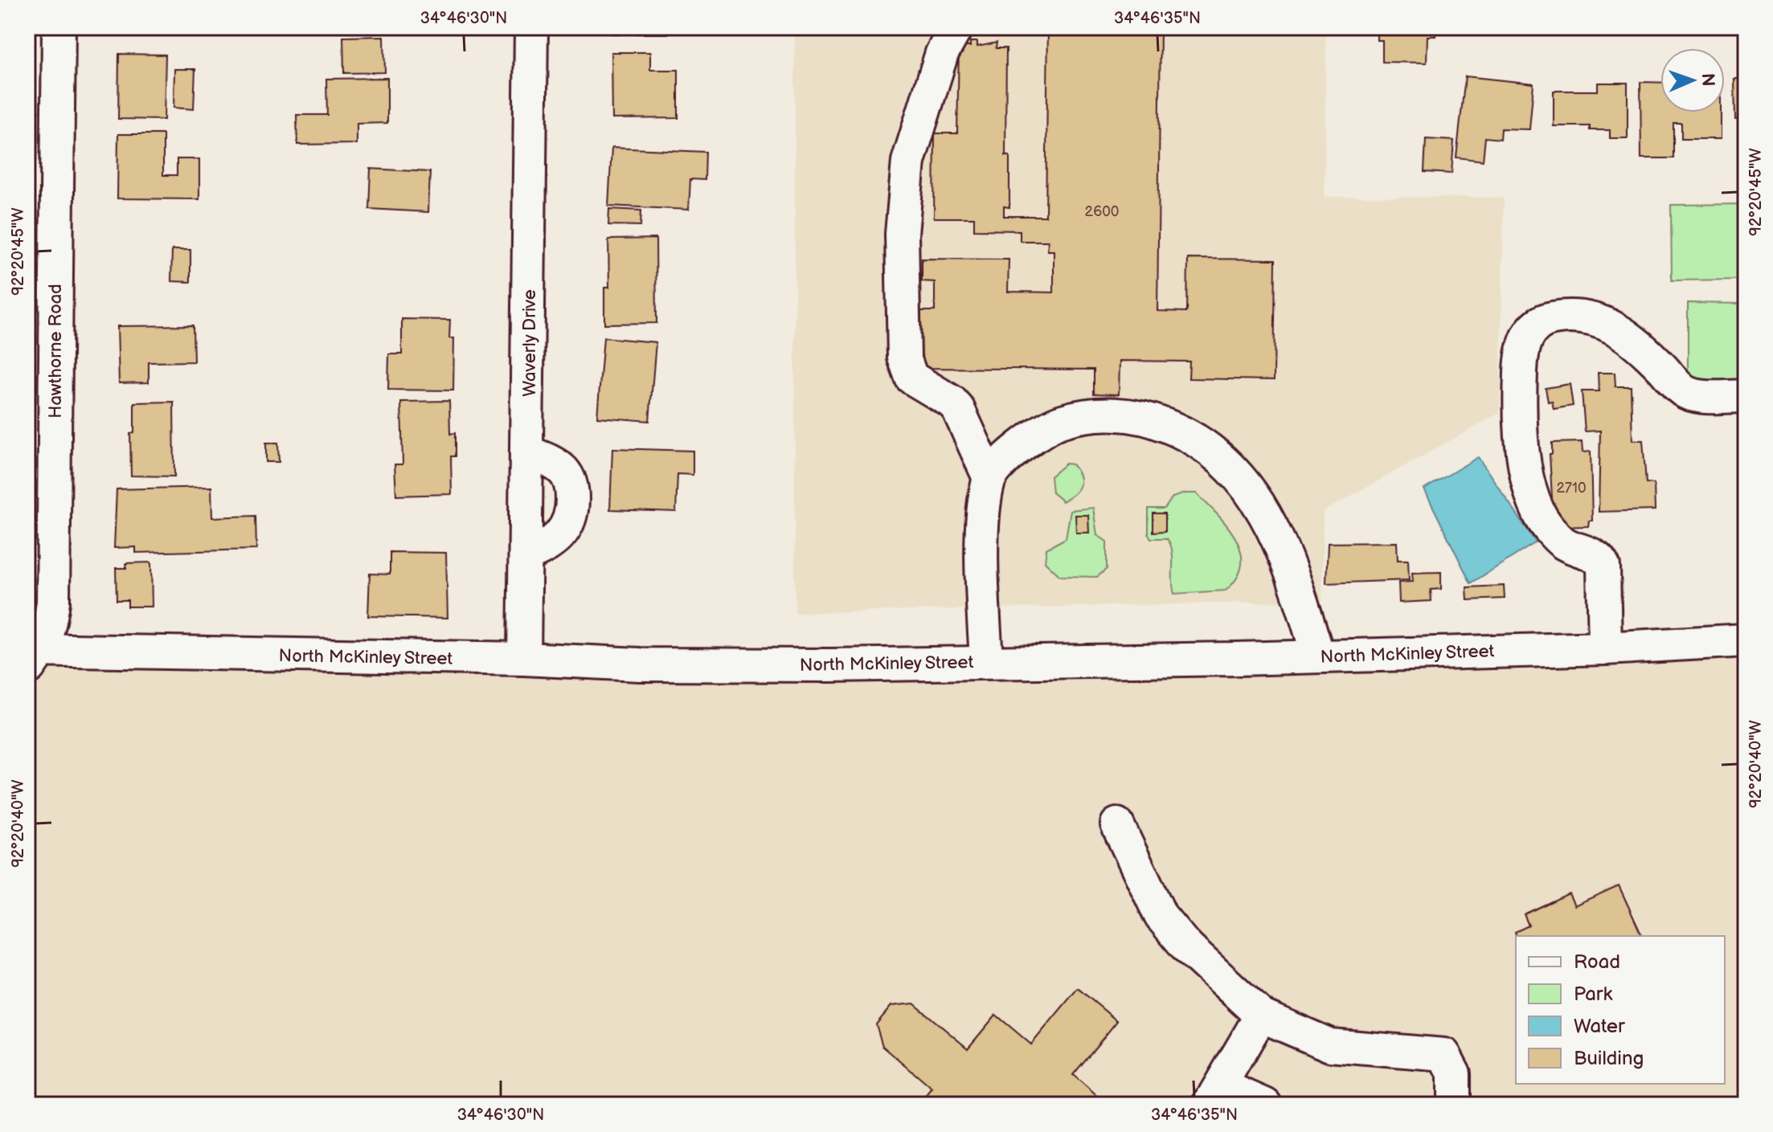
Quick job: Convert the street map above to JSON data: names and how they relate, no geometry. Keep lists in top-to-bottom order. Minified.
{"streets":{"street":["Waverly Drive","Hawthorne Road","North McKinley Street"]},"crossings":[["Waverly Drive","North McKinley Street"],["Hawthorne Road","North McKinley Street"]],"house_numbers":["2600","2710"],"legend":["Road","Park","Water","Building"],"north":"right","coordinates":["34°46'30\"N","34°46'35\"N","92°20'45\"W","92°20'40\"W"]}
